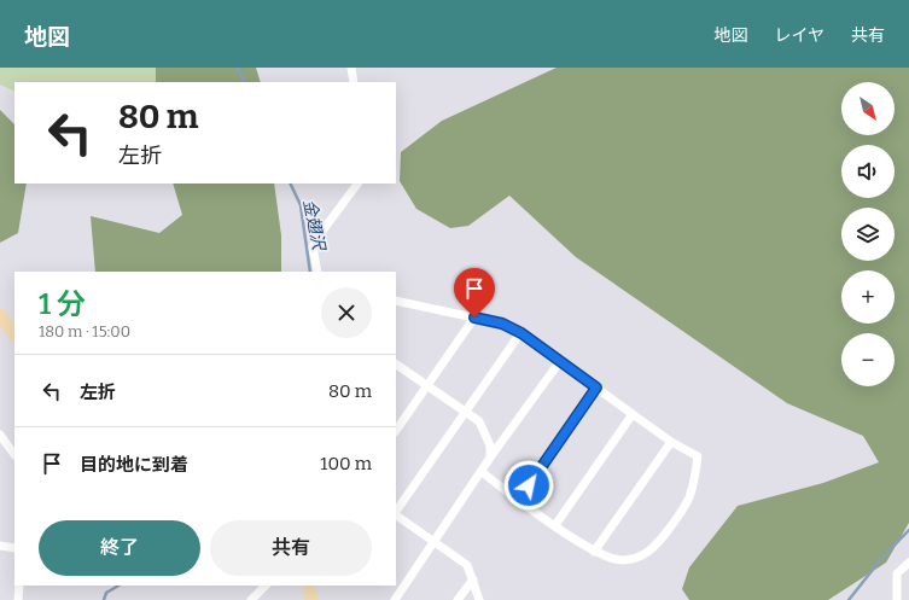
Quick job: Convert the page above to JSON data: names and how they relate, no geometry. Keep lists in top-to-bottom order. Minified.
{"water":["金翅沢"],"north":"bottom right","page":{"header":"地図","nav":["地図","レイヤ","共有"],"map_buttons":["+","−"],"turn":["80 m","左折"],"heading":["1 分","180 m · 15:00"],"list":[{"name":"左折","value":"80 m"},{"name":"目的地に到着","value":"100 m"}],"buttons":["終了","共有"]}}
